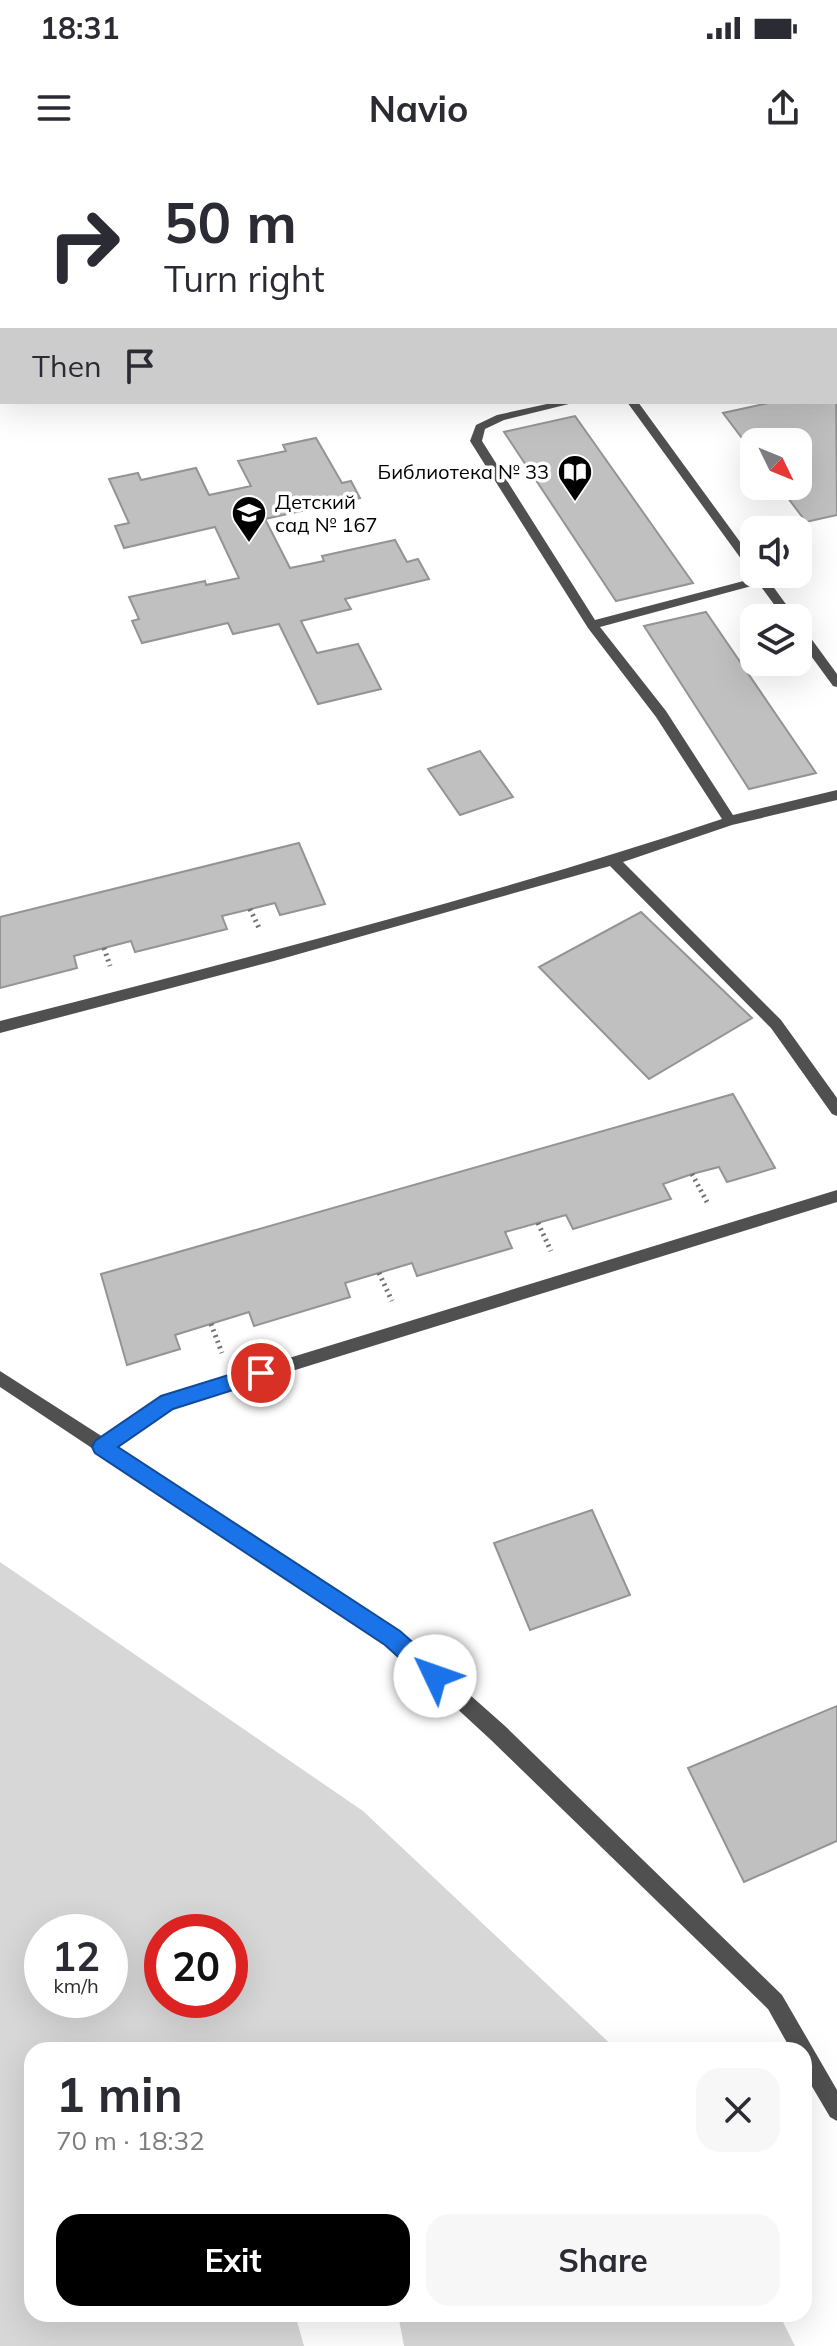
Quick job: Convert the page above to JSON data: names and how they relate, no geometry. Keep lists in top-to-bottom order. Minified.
{"places":{"library":["Библиотека № 33"],"school or university":["Детский сад № 167"]},"north":"bottom right","page":{"status":"18:31","header":"Navio","turn":["50 m","Turn right"],"then":"Then","speed":"12 km/h","limit":"20","heading":["1 min","70 m · 18:32"],"buttons":["Exit","Share"]}}
